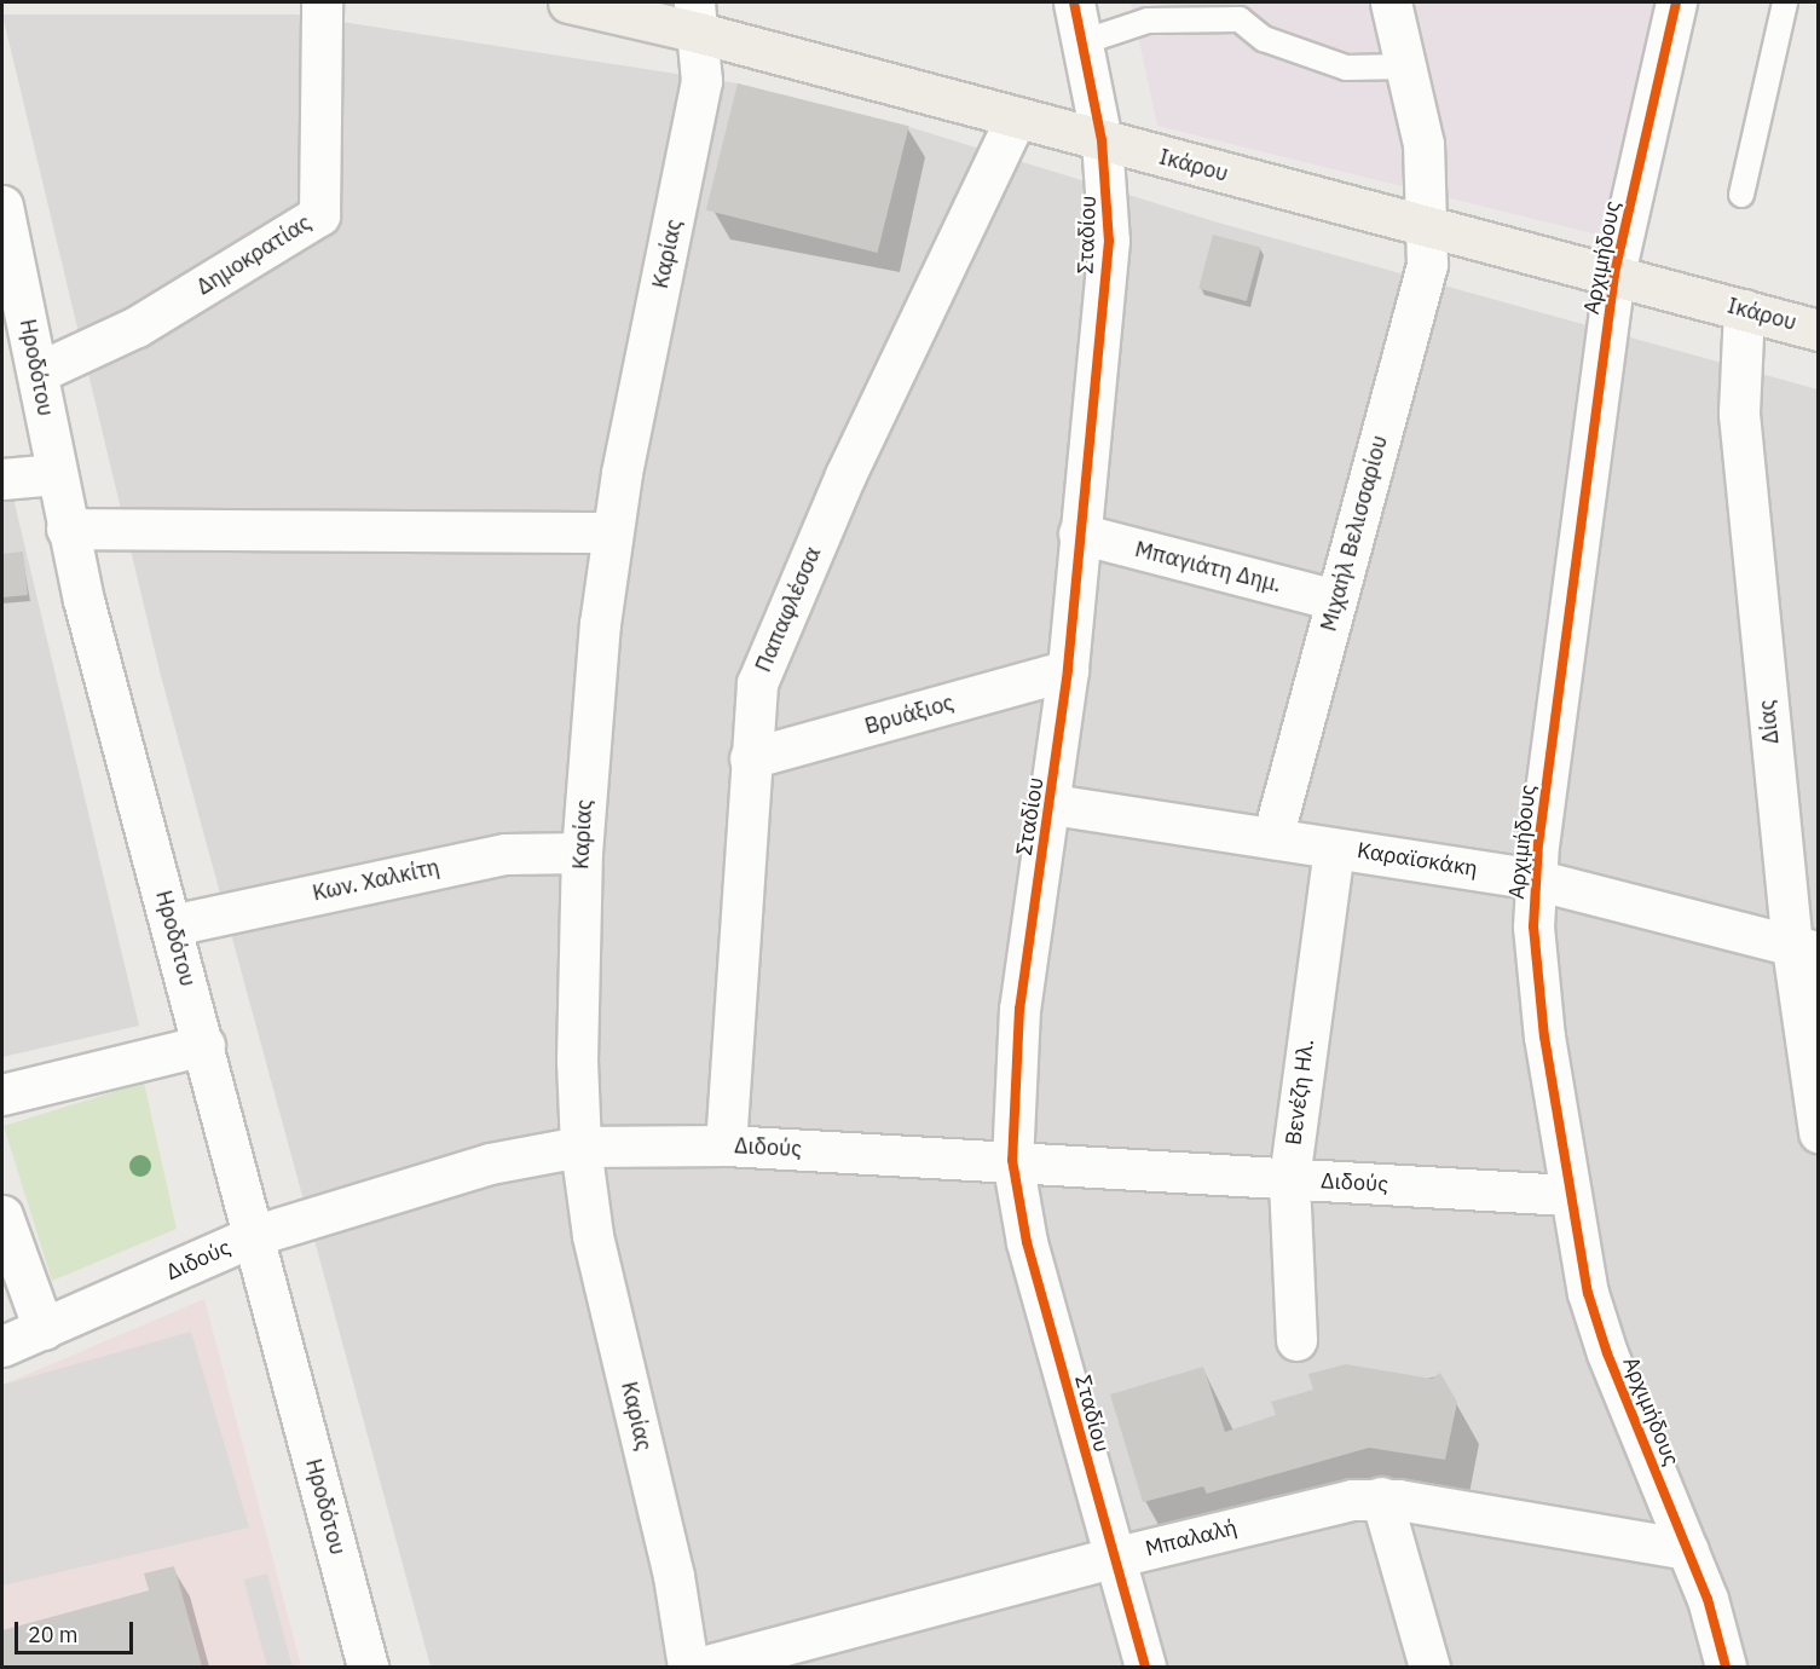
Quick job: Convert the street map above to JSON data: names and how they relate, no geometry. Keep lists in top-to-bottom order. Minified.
{"streets":{"main road":["Ικάρου"],"street":["Σταδίου","Καρίας","Δημοκρατίας","Αρχιμήδους","Ηροδότου","Μιχαήλ Βελισσαρίου","Μπαγιάτη Δημ.","Παπαφλέσσα","Βρυάξιος","Δίας","Καραϊσκάκη","Κων. Χαλκίτη","Βενέζη Ηλ.","Διδούς","Μπαλαλή"]},"crossings":[["Ικάρου","Σταδίου"],["Ικάρου","Καρίας"],["Ικάρου","Αρχιμήδους"],["Ικάρου","Μιχαήλ Βελισσαρίου"],["Ικάρου","Παπαφλέσσα"],["Ικάρου","Δίας"],["Σταδίου","Μπαγιάτη Δημ."],["Σταδίου","Βρυάξιος"],["Σταδίου","Καραϊσκάκη"],["Σταδίου","Διδούς"],["Σταδίου","Μπαλαλή"],["Καρίας","Κων. Χαλκίτη"],["Καρίας","Διδούς"],["Δημοκρατίας","Ηροδότου"],["Αρχιμήδους","Καραϊσκάκη"],["Αρχιμήδους","Διδούς"],["Αρχιμήδους","Μπαλαλή"],["Ηροδότου","Κων. Χαλκίτη"],["Ηροδότου","Διδούς"],["Μιχαήλ Βελισσαρίου","Μπαγιάτη Δημ."],["Μιχαήλ Βελισσαρίου","Καραϊσκάκη"],["Παπαφλέσσα","Βρυάξιος"],["Παπαφλέσσα","Διδούς"],["Δίας","Καραϊσκάκη"],["Καραϊσκάκη","Βενέζη Ηλ."],["Βενέζη Ηλ.","Διδούς"]],"scale_bar":"20 m"}
